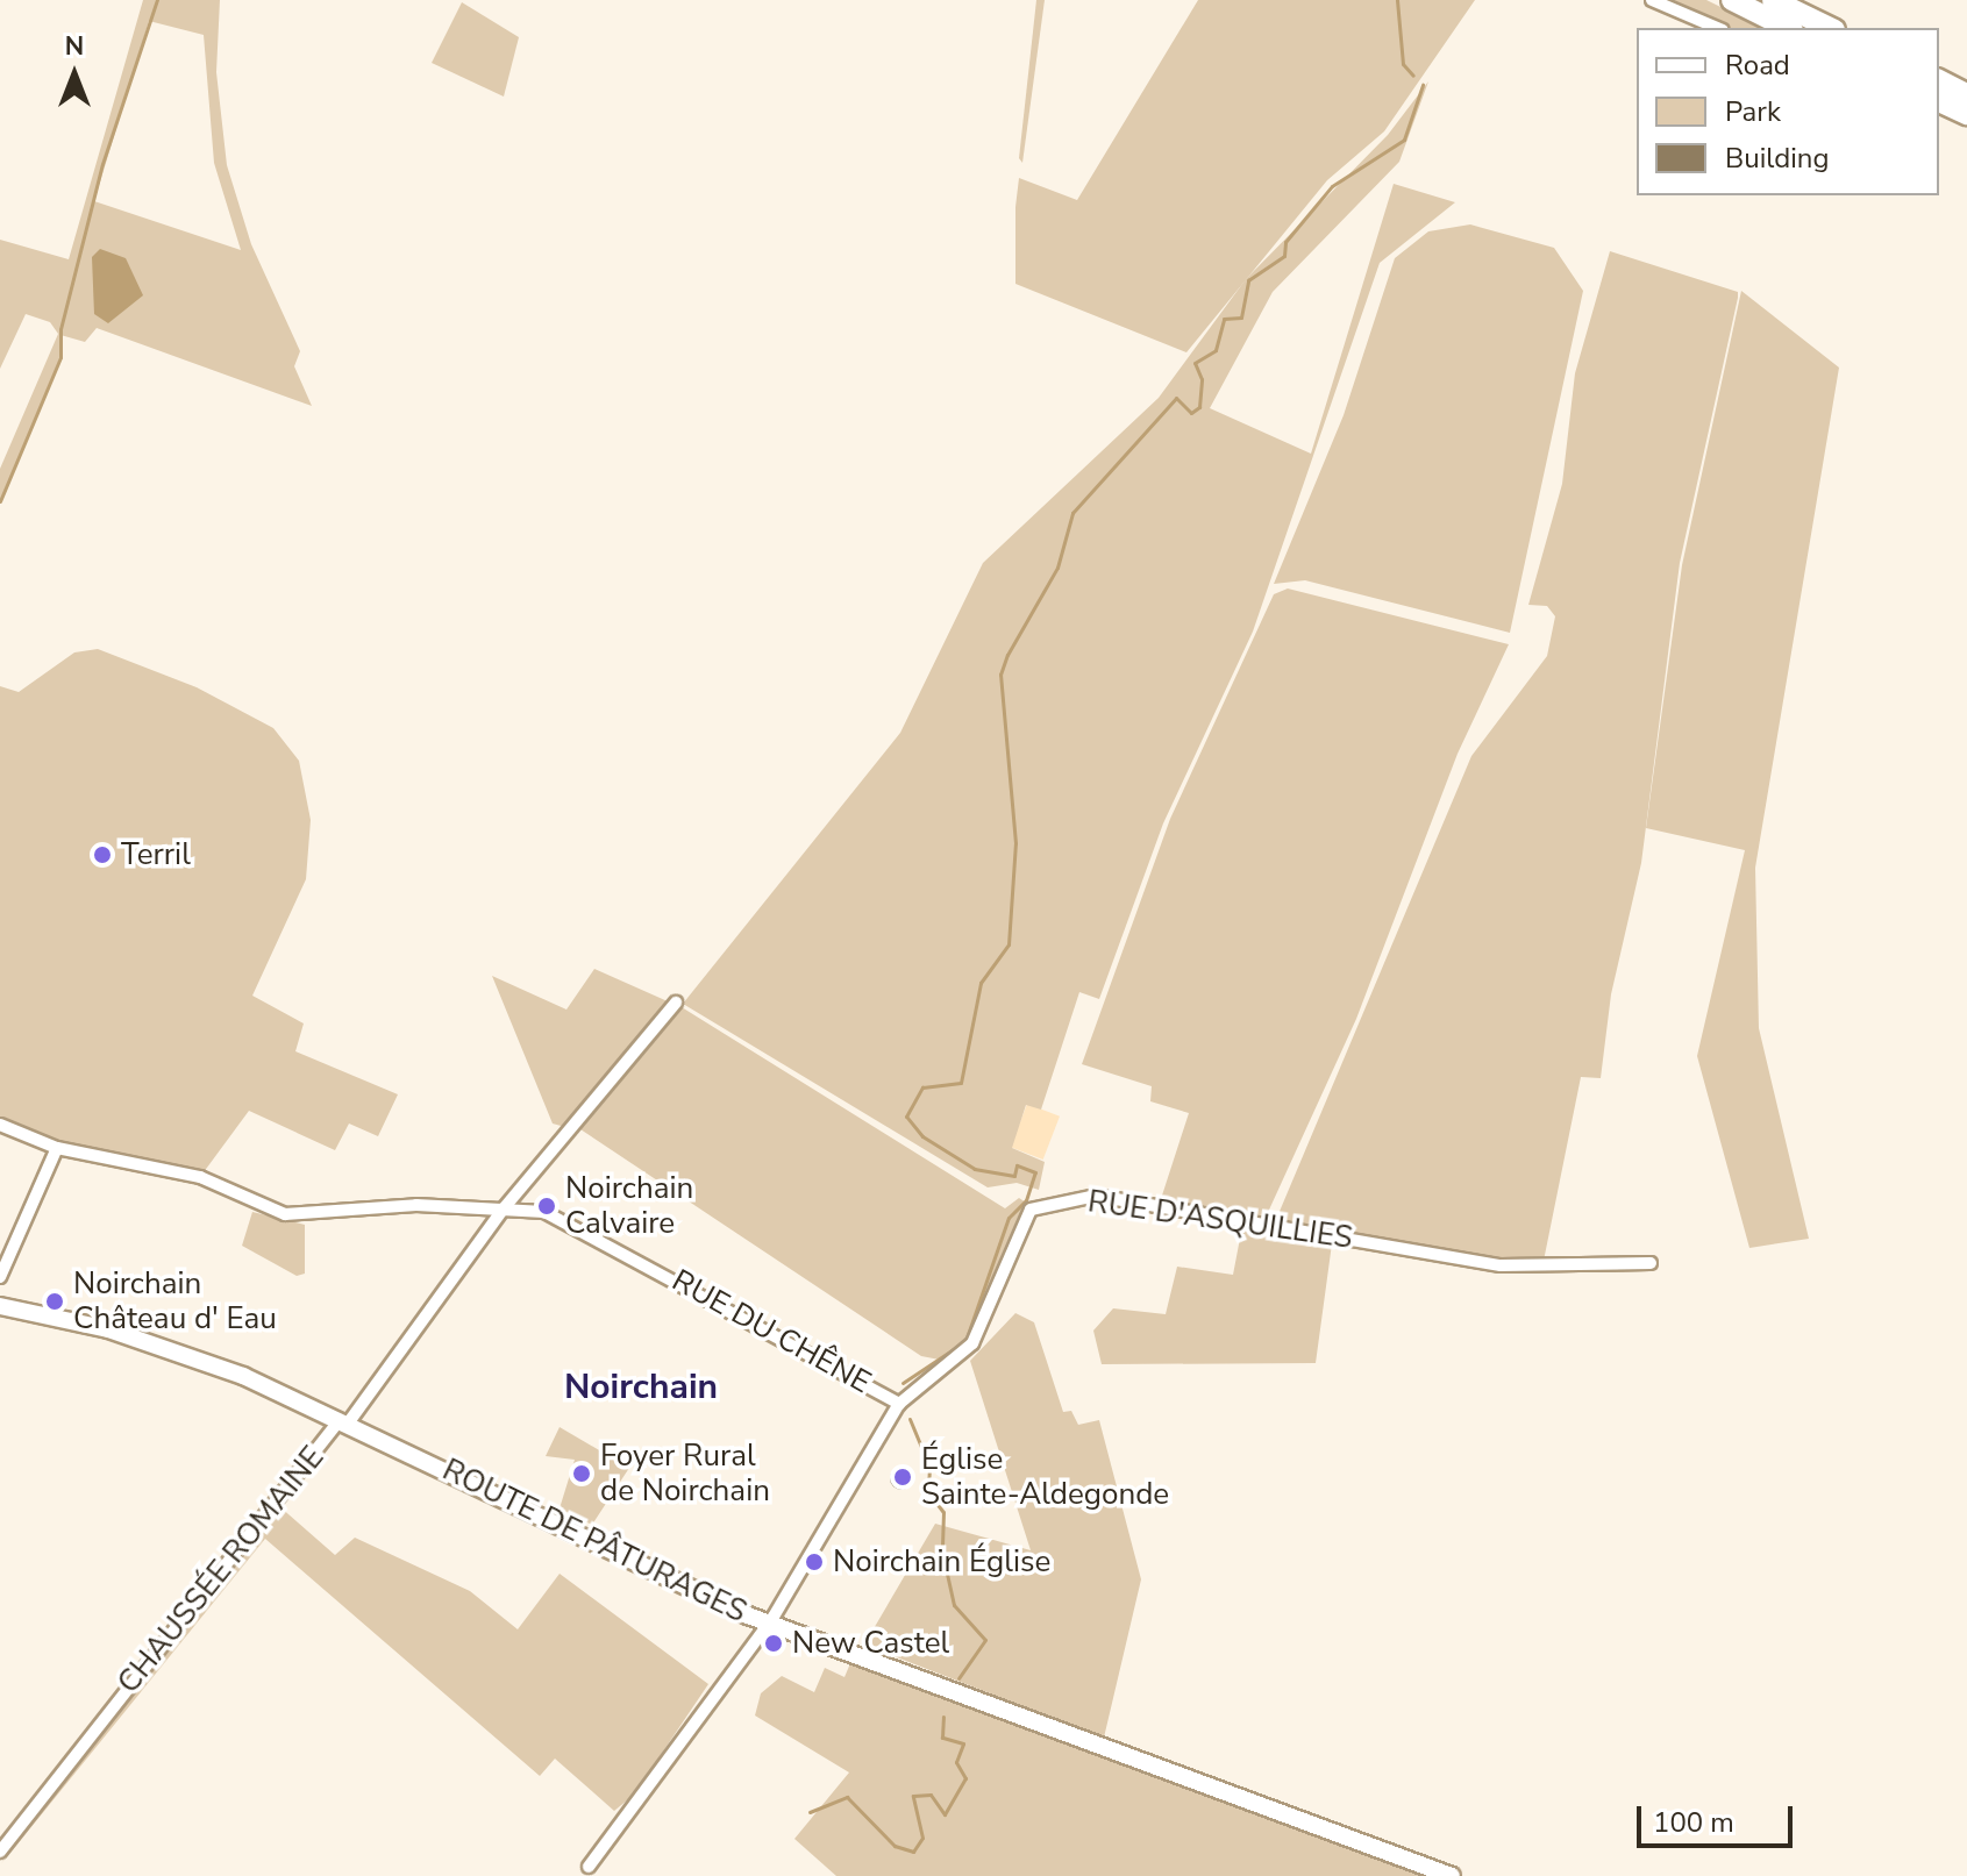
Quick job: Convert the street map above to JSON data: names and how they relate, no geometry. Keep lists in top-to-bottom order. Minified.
{"streets":{"main road":["ROUTE DE PÂTURAGES"],"street":["RUE D'ASQUILLIES","RUE DU CHÊNE","CHAUSSÉE ROMAINE"]},"crossings":[["RUE D'ASQUILLIES","RUE DU CHÊNE"],["RUE D'ASQUILLIES","ROUTE DE PÂTURAGES"],["RUE DU CHÊNE","CHAUSSÉE ROMAINE"],["ROUTE DE PÂTURAGES","CHAUSSÉE ROMAINE"]],"districts":["Noirchain"],"places":["Terril","Noirchain Calvaire","Noirchain Château d' Eau","Foyer Rural de Noirchain","Église Sainte-Aldegonde","Noirchain Église","New Castel"],"legend":["Road","Park","Building"],"scale_bar":"100 m","north":"top"}
